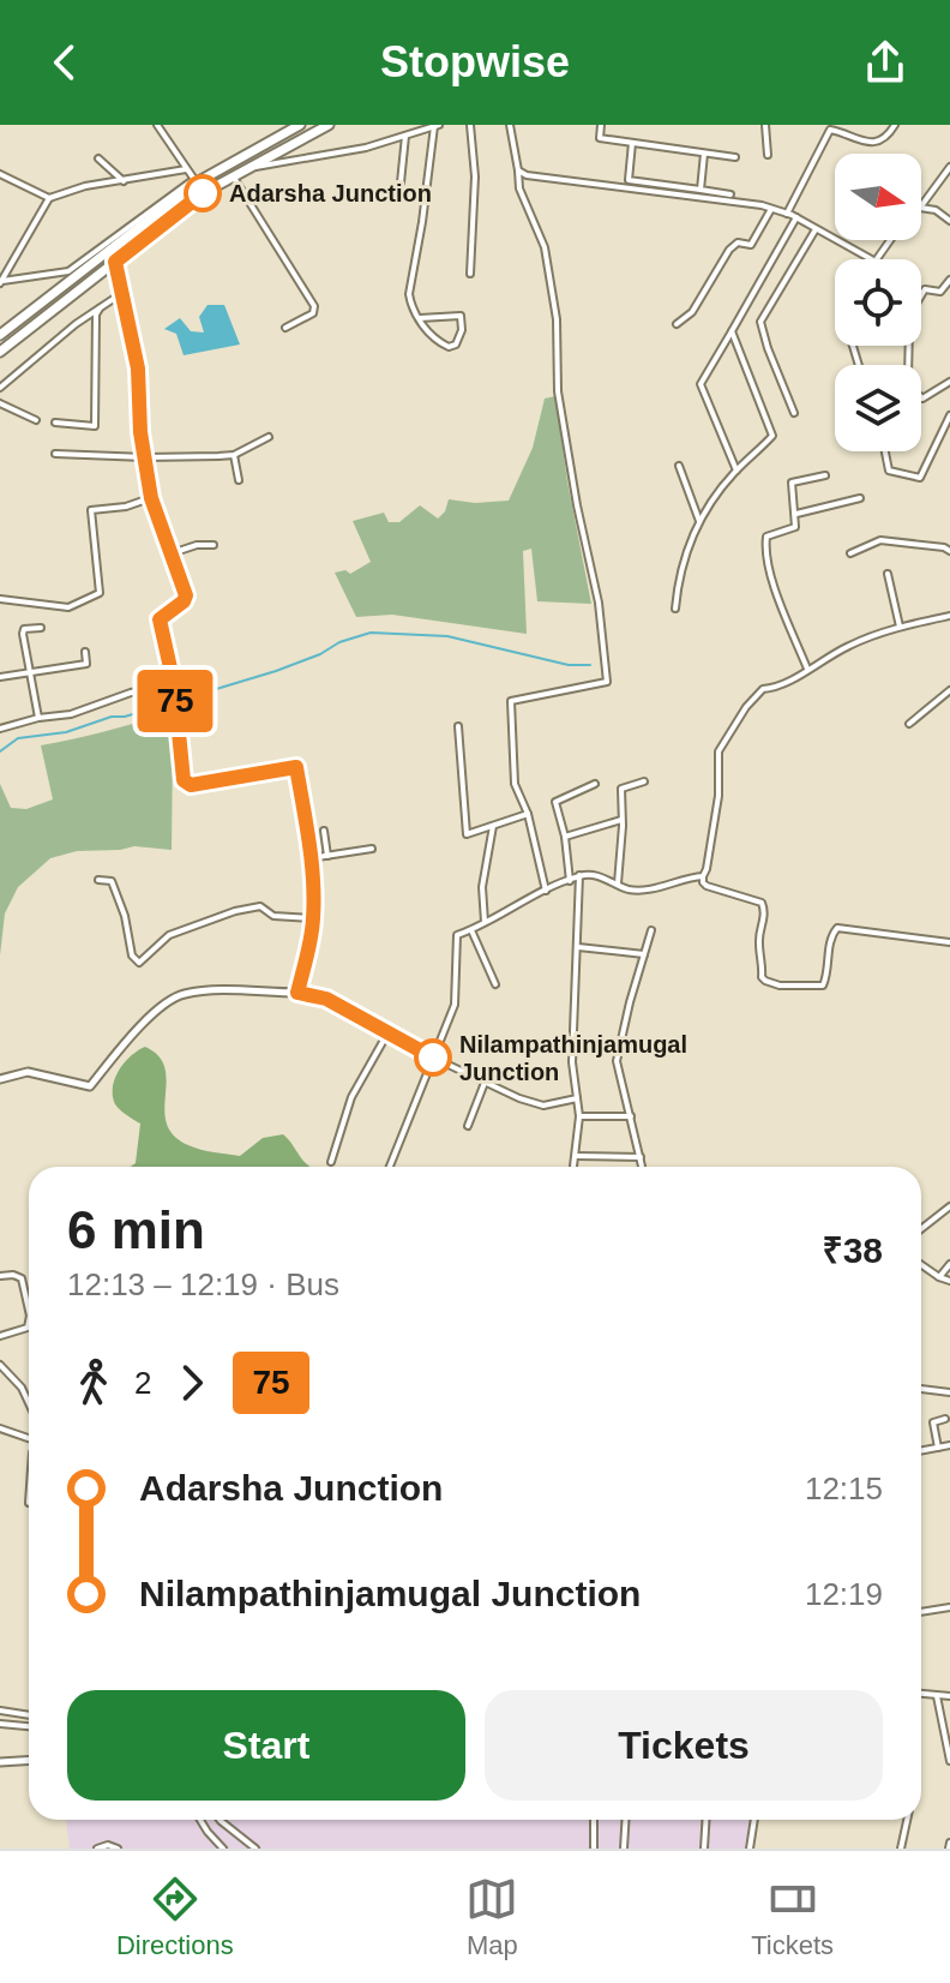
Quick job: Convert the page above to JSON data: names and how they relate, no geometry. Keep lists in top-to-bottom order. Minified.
{"places":["Adarsha Junction","Nilampathinjamugal Junction"],"lines":["bus line 75"],"north":"right","page":{"header":"Stopwise","on_map":"75","heading":["6 min","12:13 – 12:19 · Bus","₹38"],"legs":["2","75"],"list":[{"name":"Adarsha Junction","value":"12:15"},{"name":"Nilampathinjamugal Junction","value":"12:19"}],"buttons":["Start","Tickets"],"tabs":["Directions","Map","Tickets"]}}
